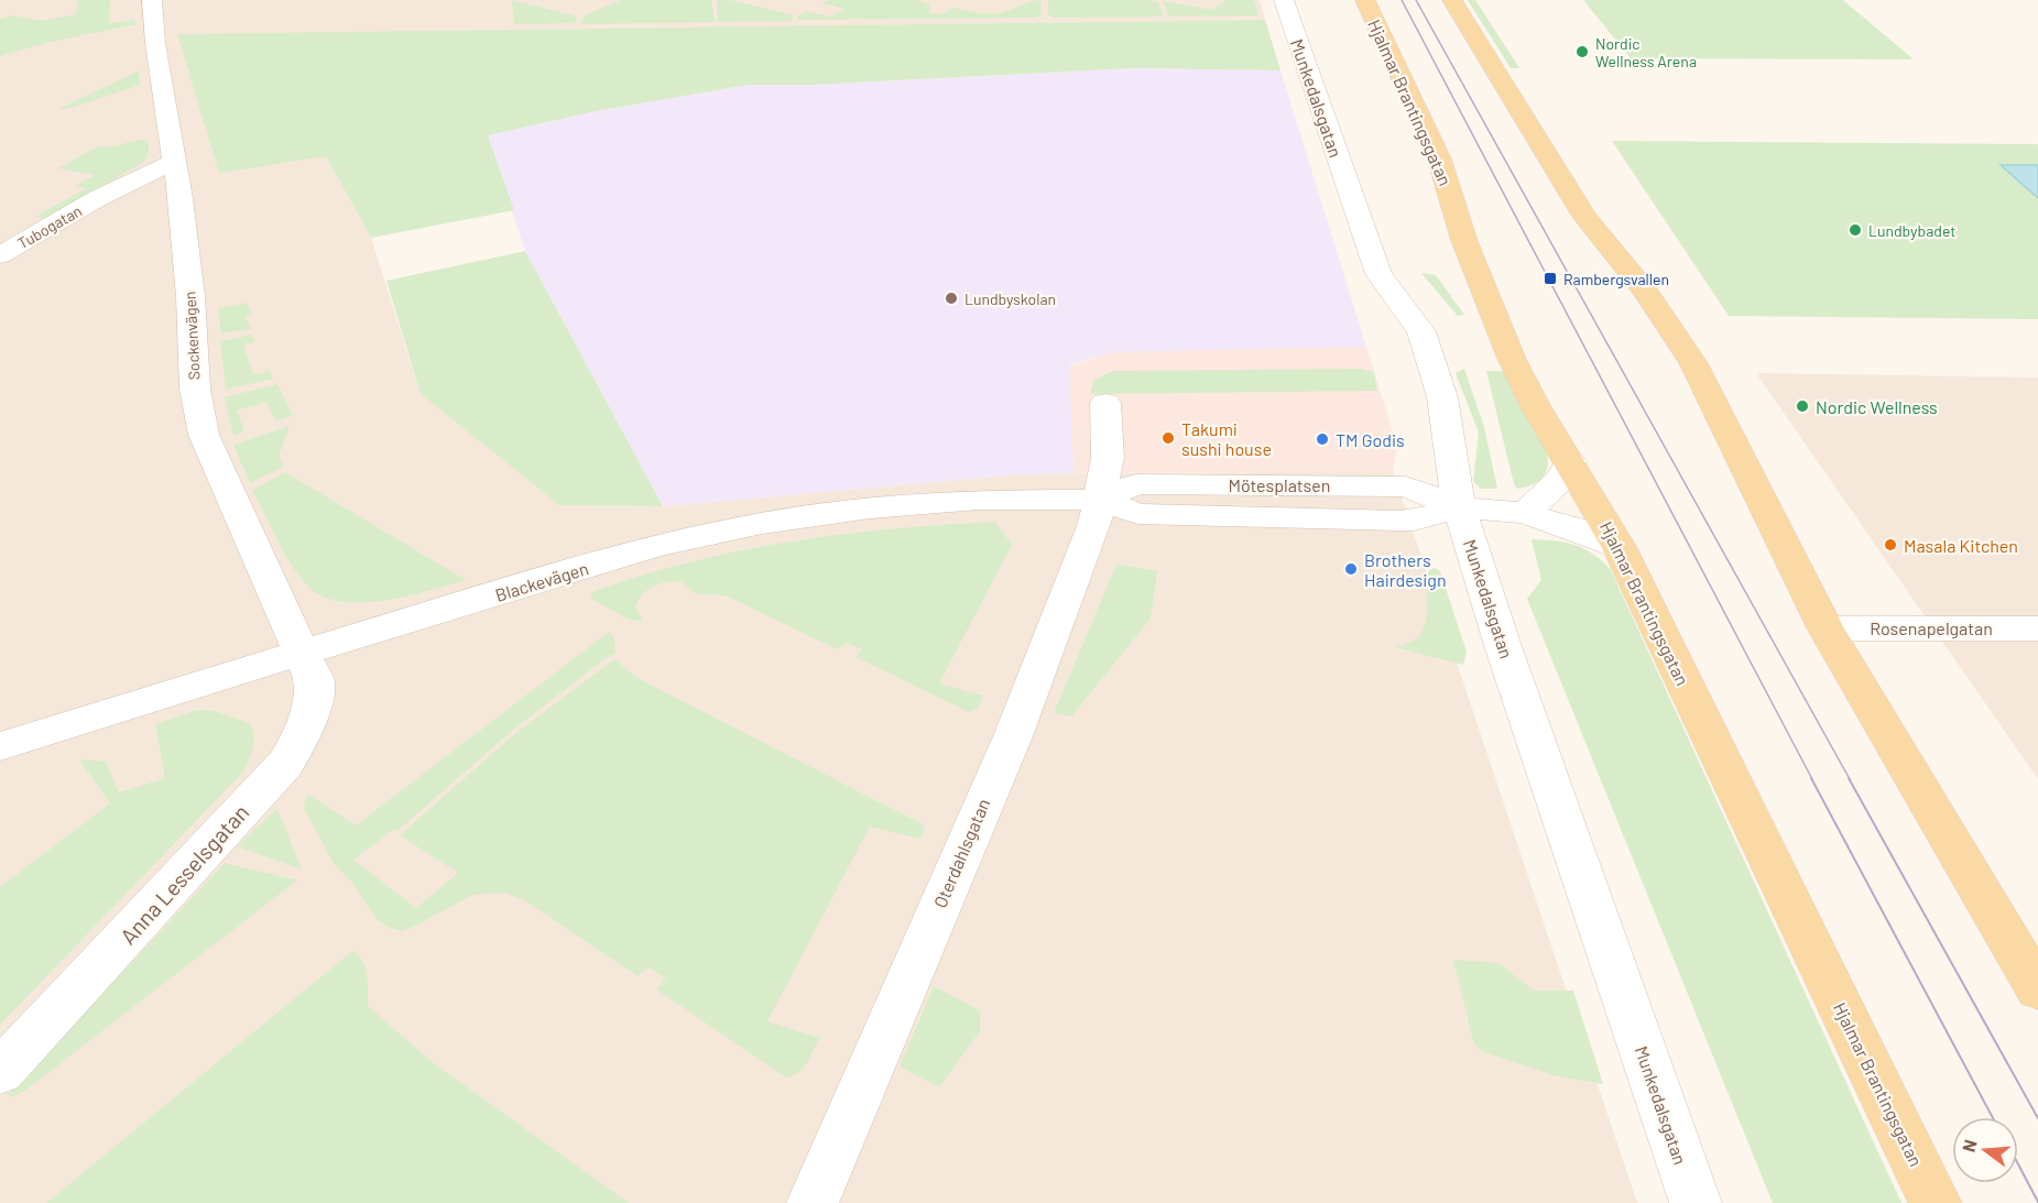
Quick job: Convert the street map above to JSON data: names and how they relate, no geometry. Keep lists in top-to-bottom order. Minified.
{"streets":{"main road":["Hjalmar Brantingsgatan"],"street":["Munkedalsgatan","Tubogatan","Sockenvägen","Mötesplatsen","Blackevägen","Rosenapelgatan","Oterdahlsgatan","Anna Lesselsgatan"]},"crossings":[["Munkedalsgatan","Mötesplatsen"],["Hjalmar Brantingsgatan","Mötesplatsen"],["Tubogatan","Sockenvägen"],["Sockenvägen","Blackevägen"],["Sockenvägen","Anna Lesselsgatan"],["Mötesplatsen","Blackevägen"],["Mötesplatsen","Oterdahlsgatan"],["Blackevägen","Oterdahlsgatan"],["Blackevägen","Anna Lesselsgatan"]],"places":{"other":["Nordic Wellness Arena","Lundbybadet","Lundbyskolan","Nordic Wellness","Takumi sushi house","TM Godis","Masala Kitchen","Brothers Hairdesign"],"transit":["Rambergsvallen"]},"north":"left"}
